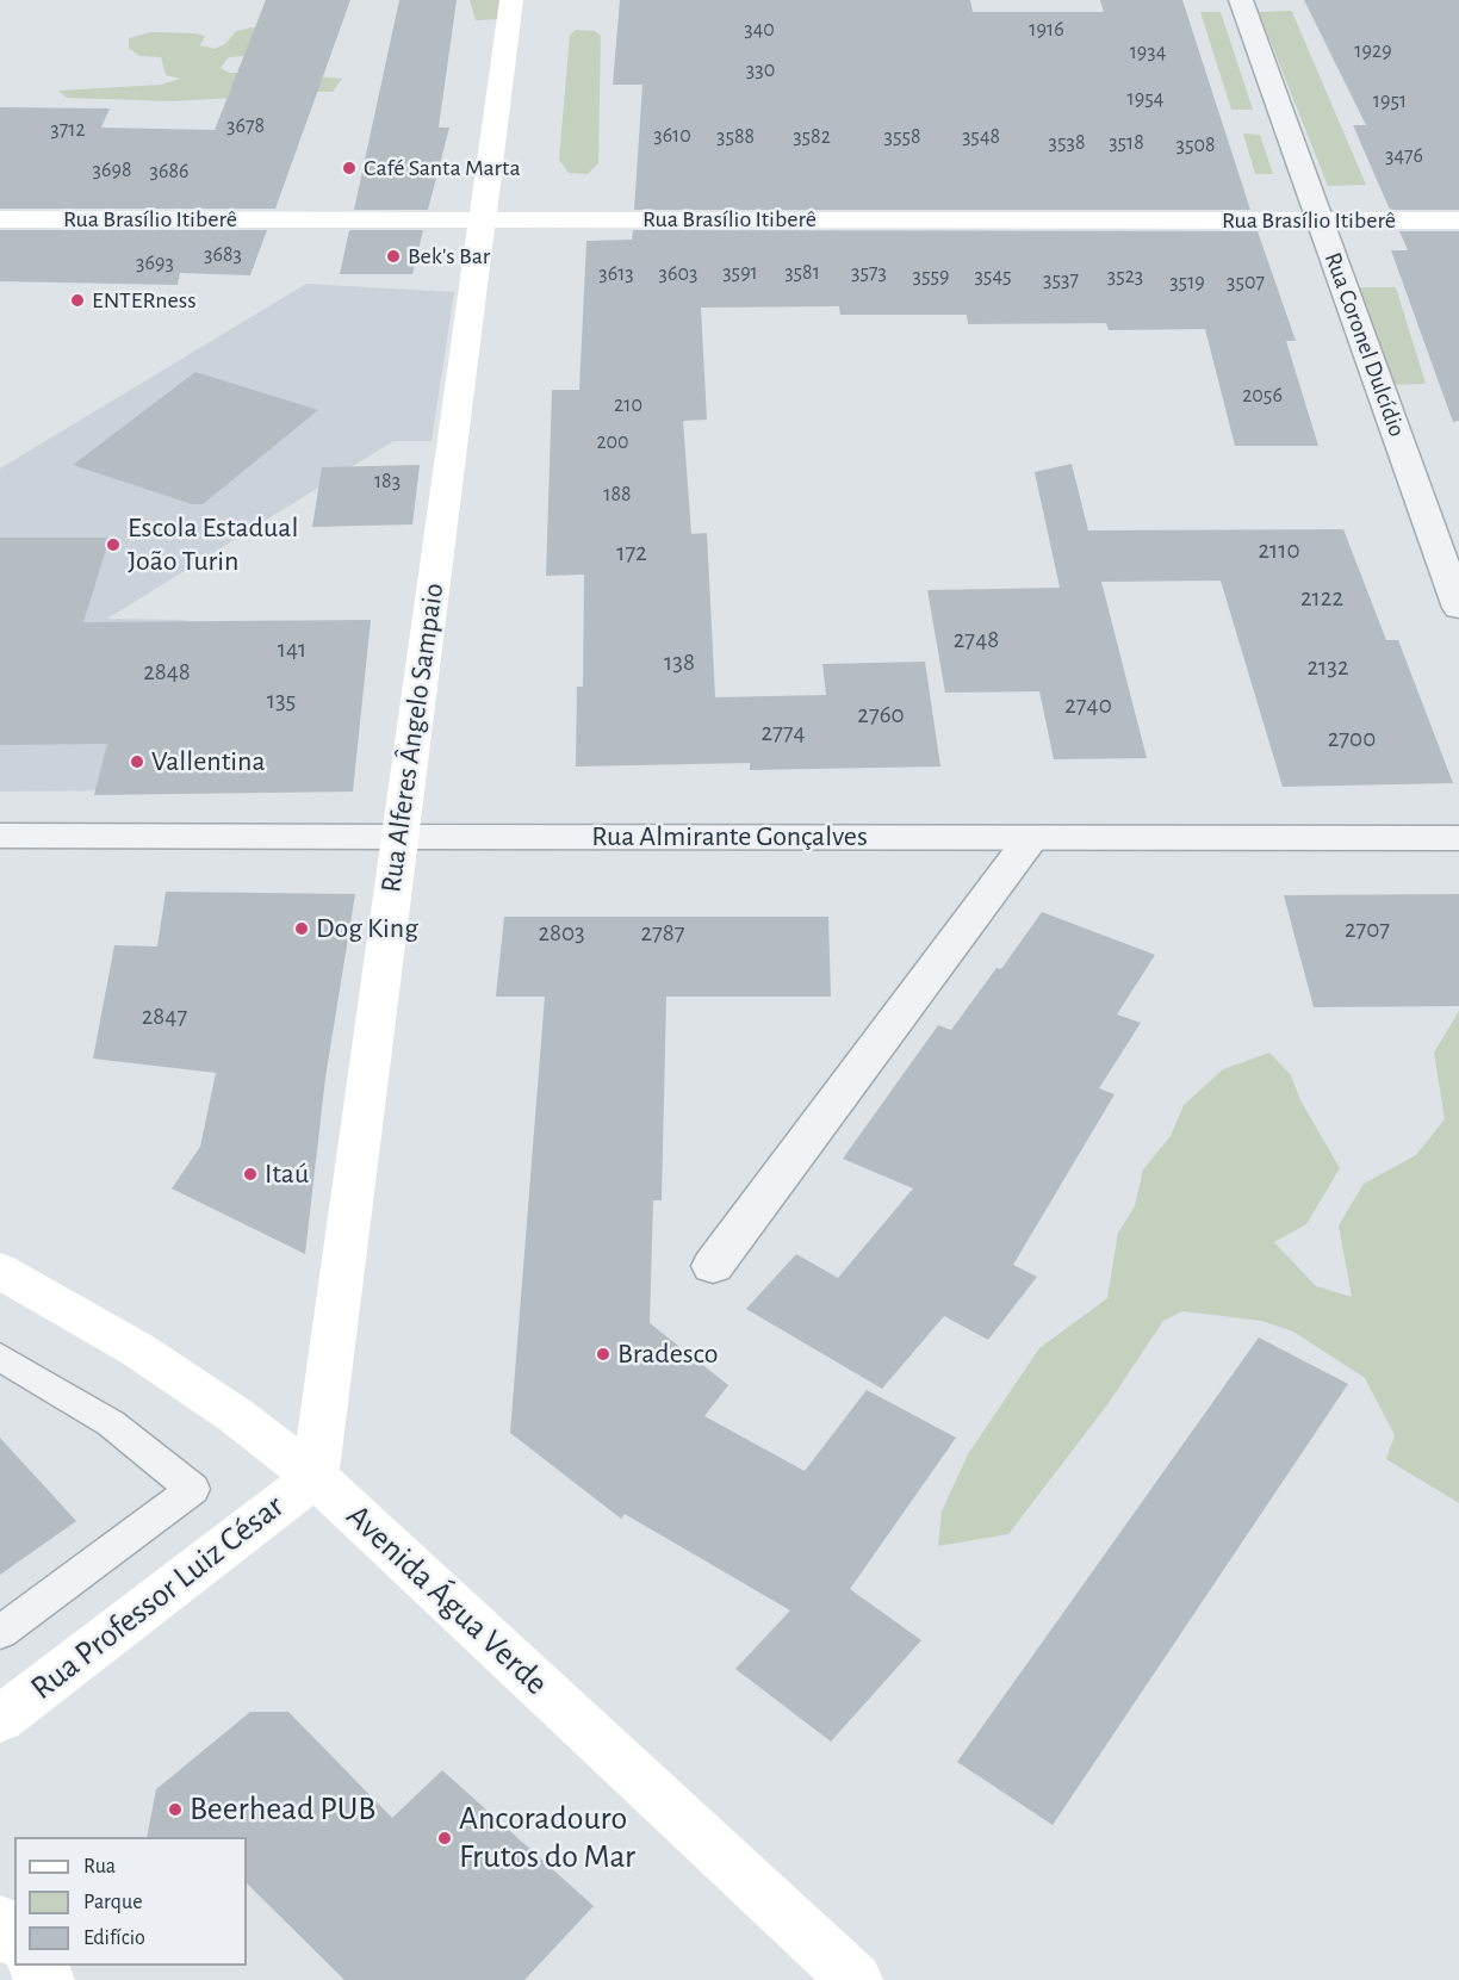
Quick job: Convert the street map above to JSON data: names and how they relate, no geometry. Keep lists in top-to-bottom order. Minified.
{"streets":{"main road":["Rua Brasílio Itiberê","Rua Alferes Ângelo Sampaio","Rua Professor Luiz César","Avenida Água Verde"],"street":["Rua Coronel Dulcídio","Rua Almirante Gonçalves"]},"crossings":[["Rua Brasílio Itiberê","Rua Coronel Dulcídio"],["Rua Brasílio Itiberê","Rua Alferes Ângelo Sampaio"],["Rua Alferes Ângelo Sampaio","Rua Almirante Gonçalves"],["Rua Alferes Ângelo Sampaio","Rua Professor Luiz César"],["Rua Alferes Ângelo Sampaio","Avenida Água Verde"],["Rua Professor Luiz César","Avenida Água Verde"]],"places":["Café Santa Marta","Bek's Bar","ENTERness","Escola Estadual João Turin","Vallentina","Dog King","Itaú","Bradesco","Beerhead PUB","Ancoradouro Frutos do Mar"],"house_numbers":["340","1916","1929","1934","330","1954","1951","3678","3712","3610","3588","3582","3558","3548","3538","3518","3508","3476","3698","3686","3683","3693","3591","3581","3573","3613","3603","3559","3545","3523","3537","3519","3507","2056","210","200","183","188","2110","172","2122","2748","141","138","2132","2848","135","2740","2760","2774","2700","2707","2803","2787","2847"],"legend":["Rua","Parque","Edifício"]}
